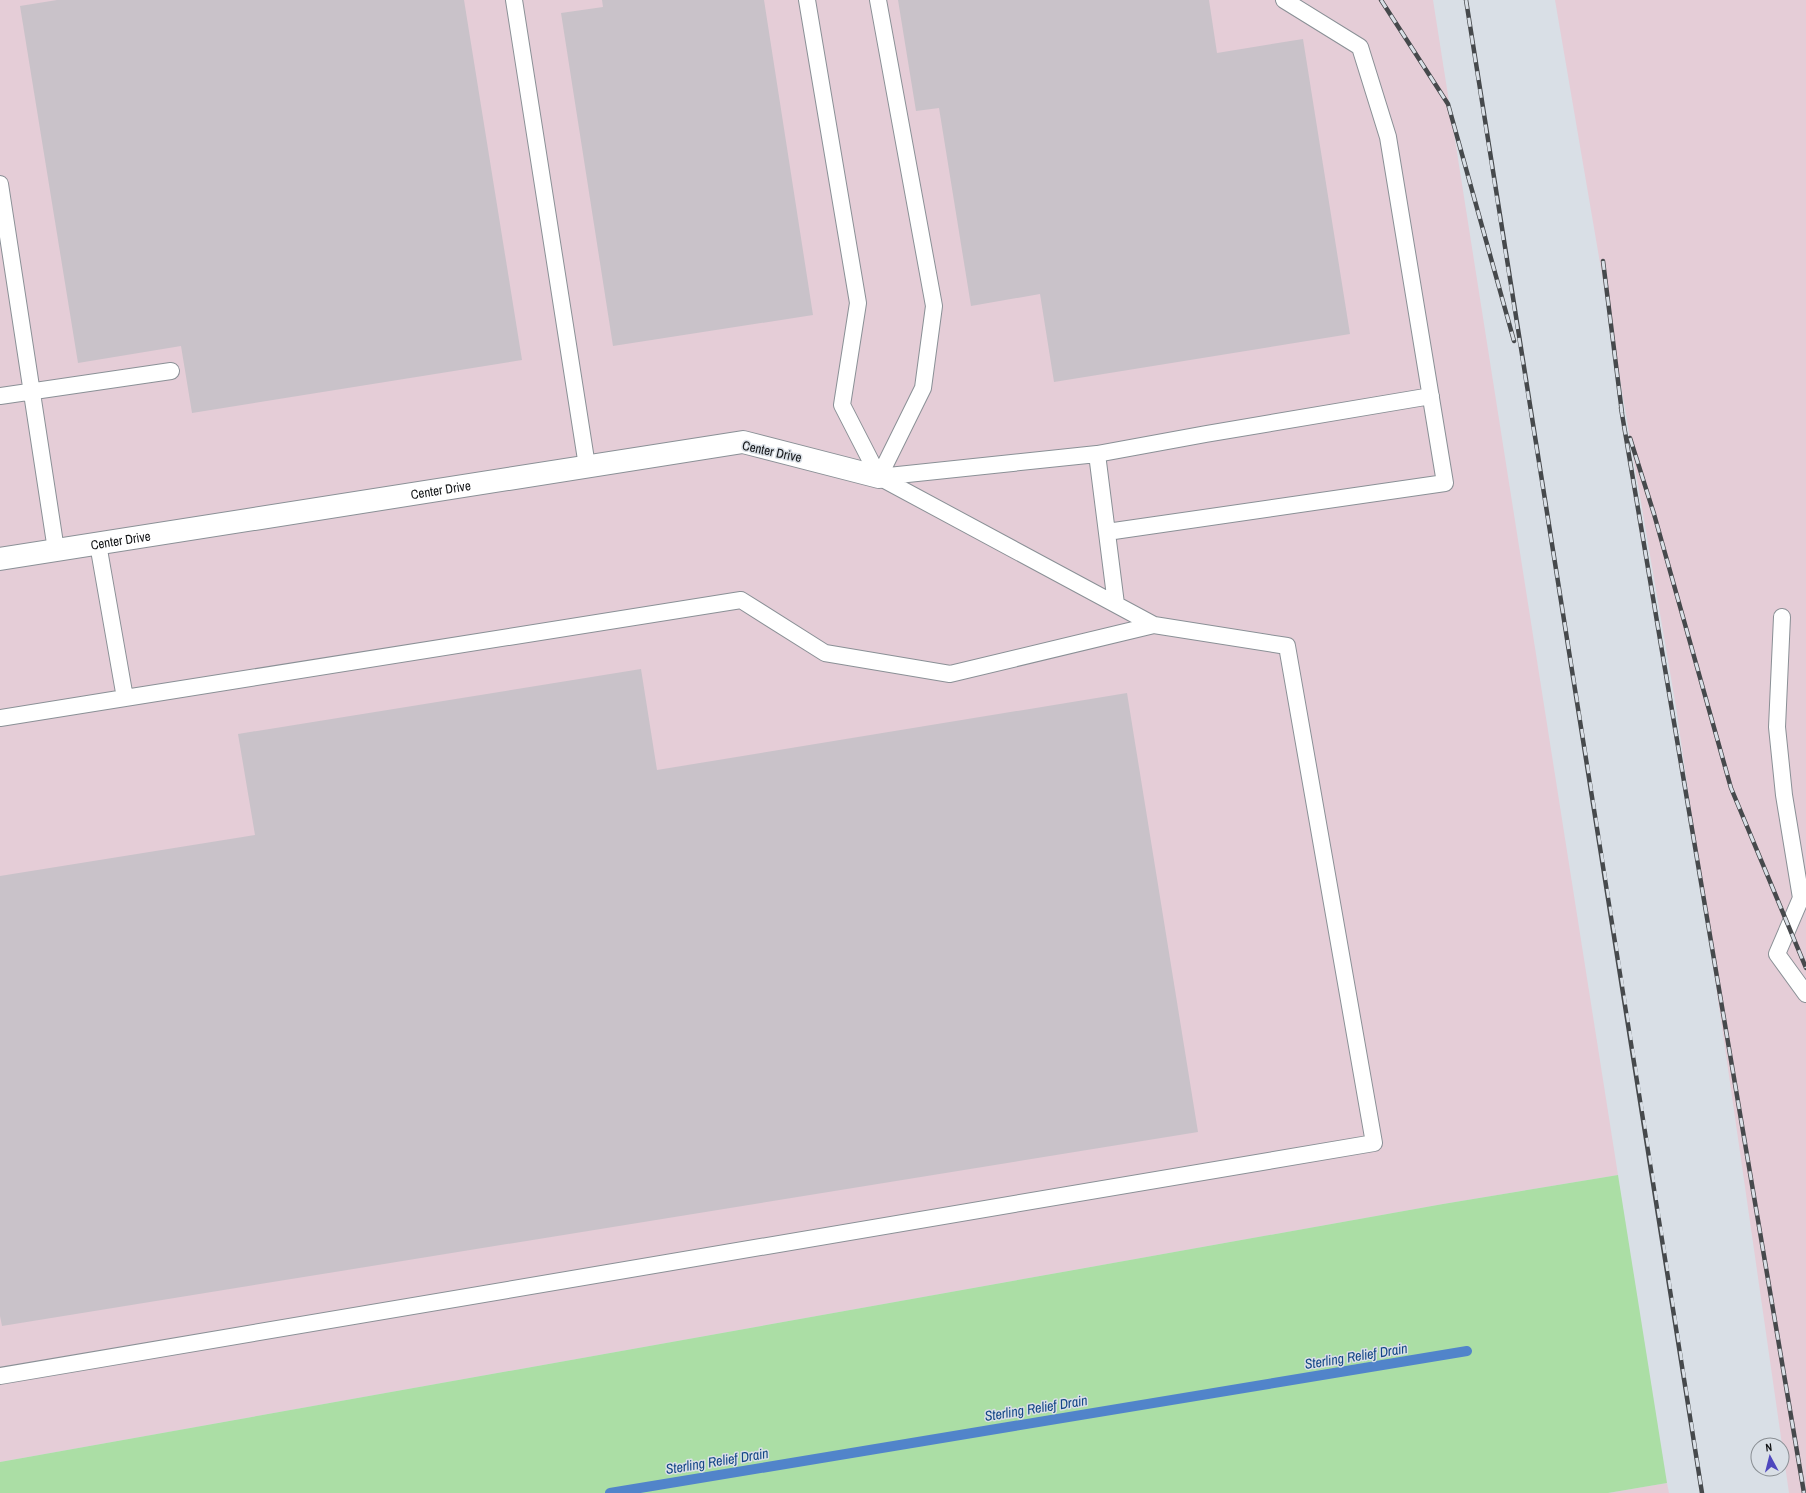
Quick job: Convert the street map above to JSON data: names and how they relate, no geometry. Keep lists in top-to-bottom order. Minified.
{"streets":{"street":["Center Drive"]},"water":["Sterling Relief Drain"],"north":"top"}
